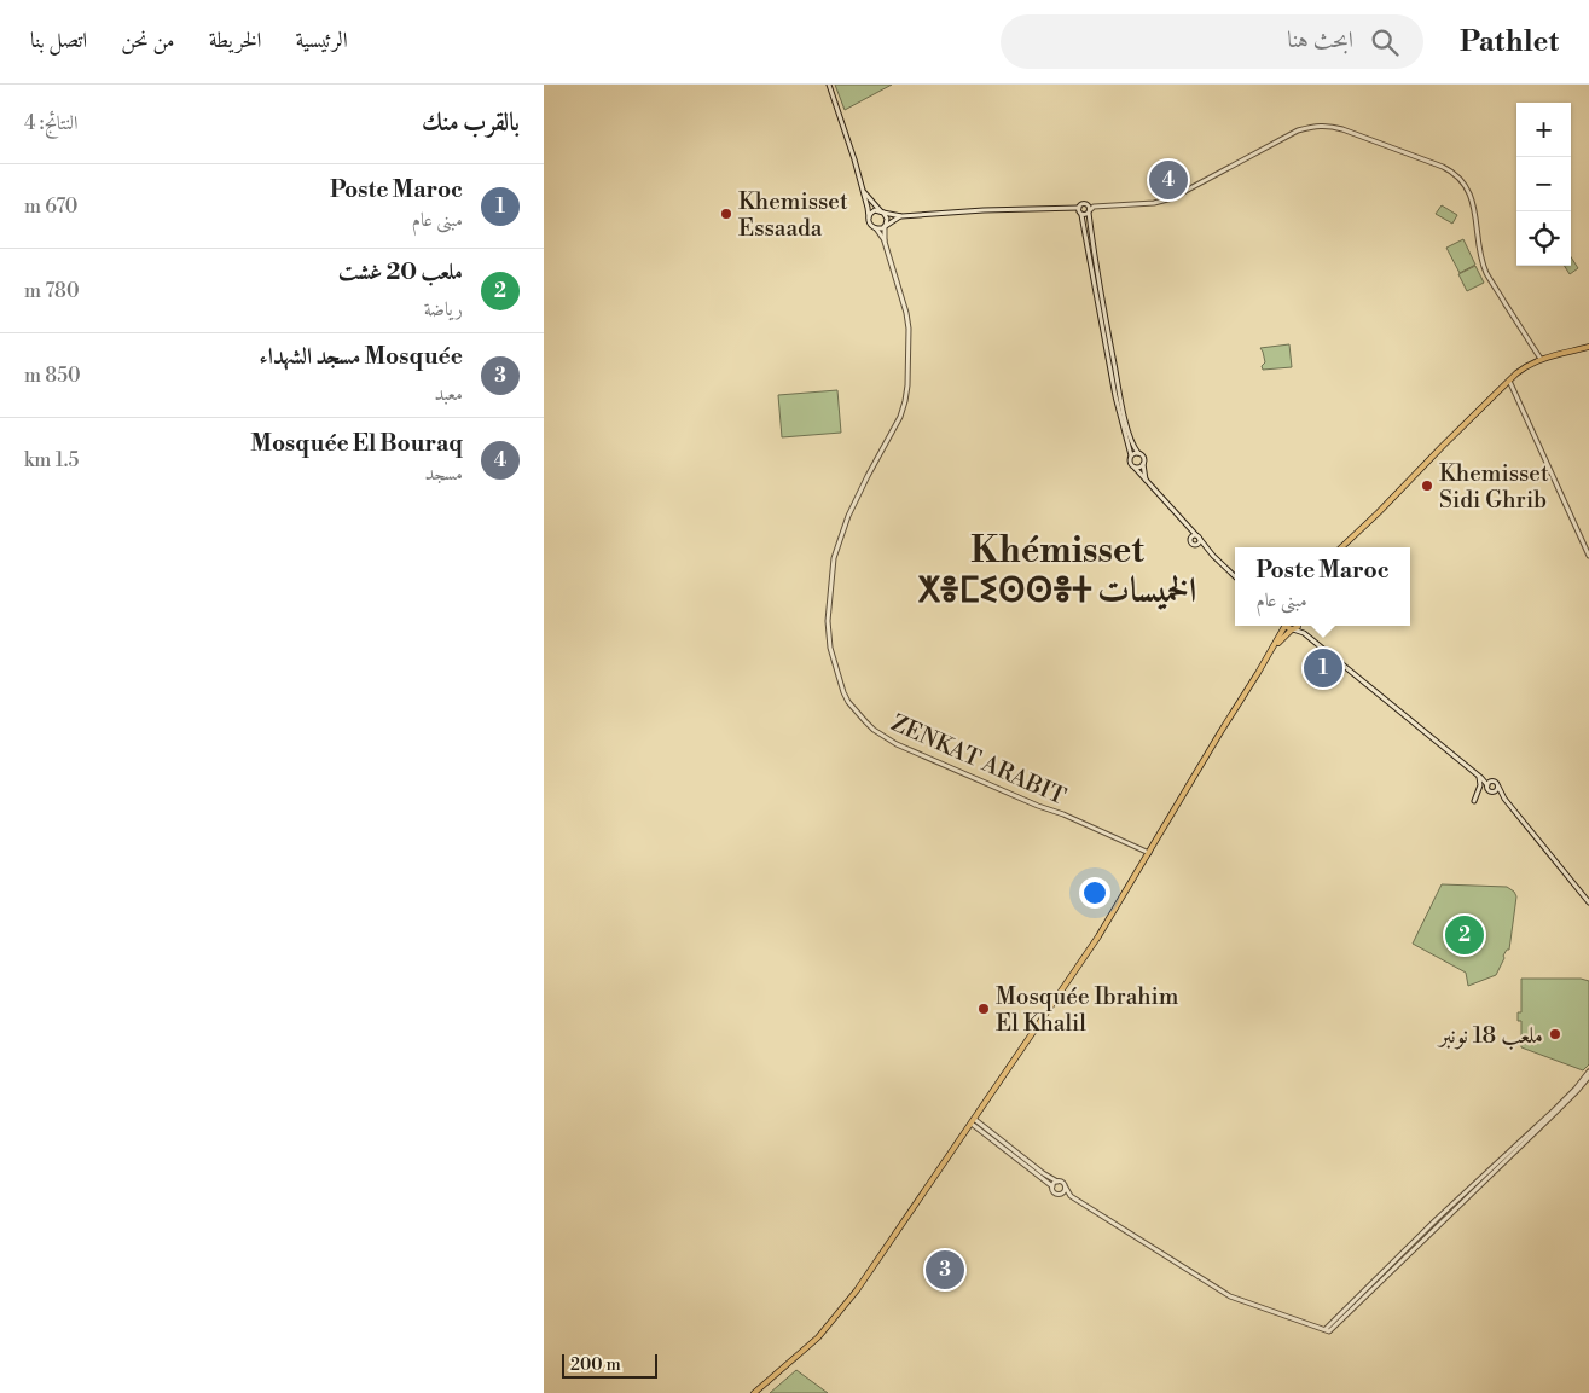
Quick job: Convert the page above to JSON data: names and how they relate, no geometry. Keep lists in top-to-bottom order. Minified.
{"streets":{"street":["ZENKAT ARABIT"]},"districts":["Khémisset ⵅⴻⵎⵉⵙⵙⴻⵜ الخميسات"],"places":["Khemisset Essaada","Khemisset Sidi Ghrib","Mosquée Ibrahim El Khalil","ملعب 18 نونبر"],"scale_bar":"200 m","page":{"header":"Pathlet","search":"ابحث هنا","nav":["الرئيسية","الخريطة","من نحن","اتصل بنا"],"heading":["بالقرب منك","النتائج: 4"],"map_buttons":["+","−"],"pins":["4","1","2","3"],"list":[{"mark":"1","name":"Poste Maroc","note":"مبنى عام","value":"670 m"},{"mark":"2","name":"ملعب 20 غشت","note":"رياضة","value":"780 m"},{"mark":"3","name":"Mosquée مسجد الشهداء","note":"معبد","value":"850 m"},{"mark":"4","name":"Mosquée El Bouraq","note":"مسجد","value":"1.5 km"}],"popup":["Poste Maroc","مبنى عام"],"scale":"200 m"}}
